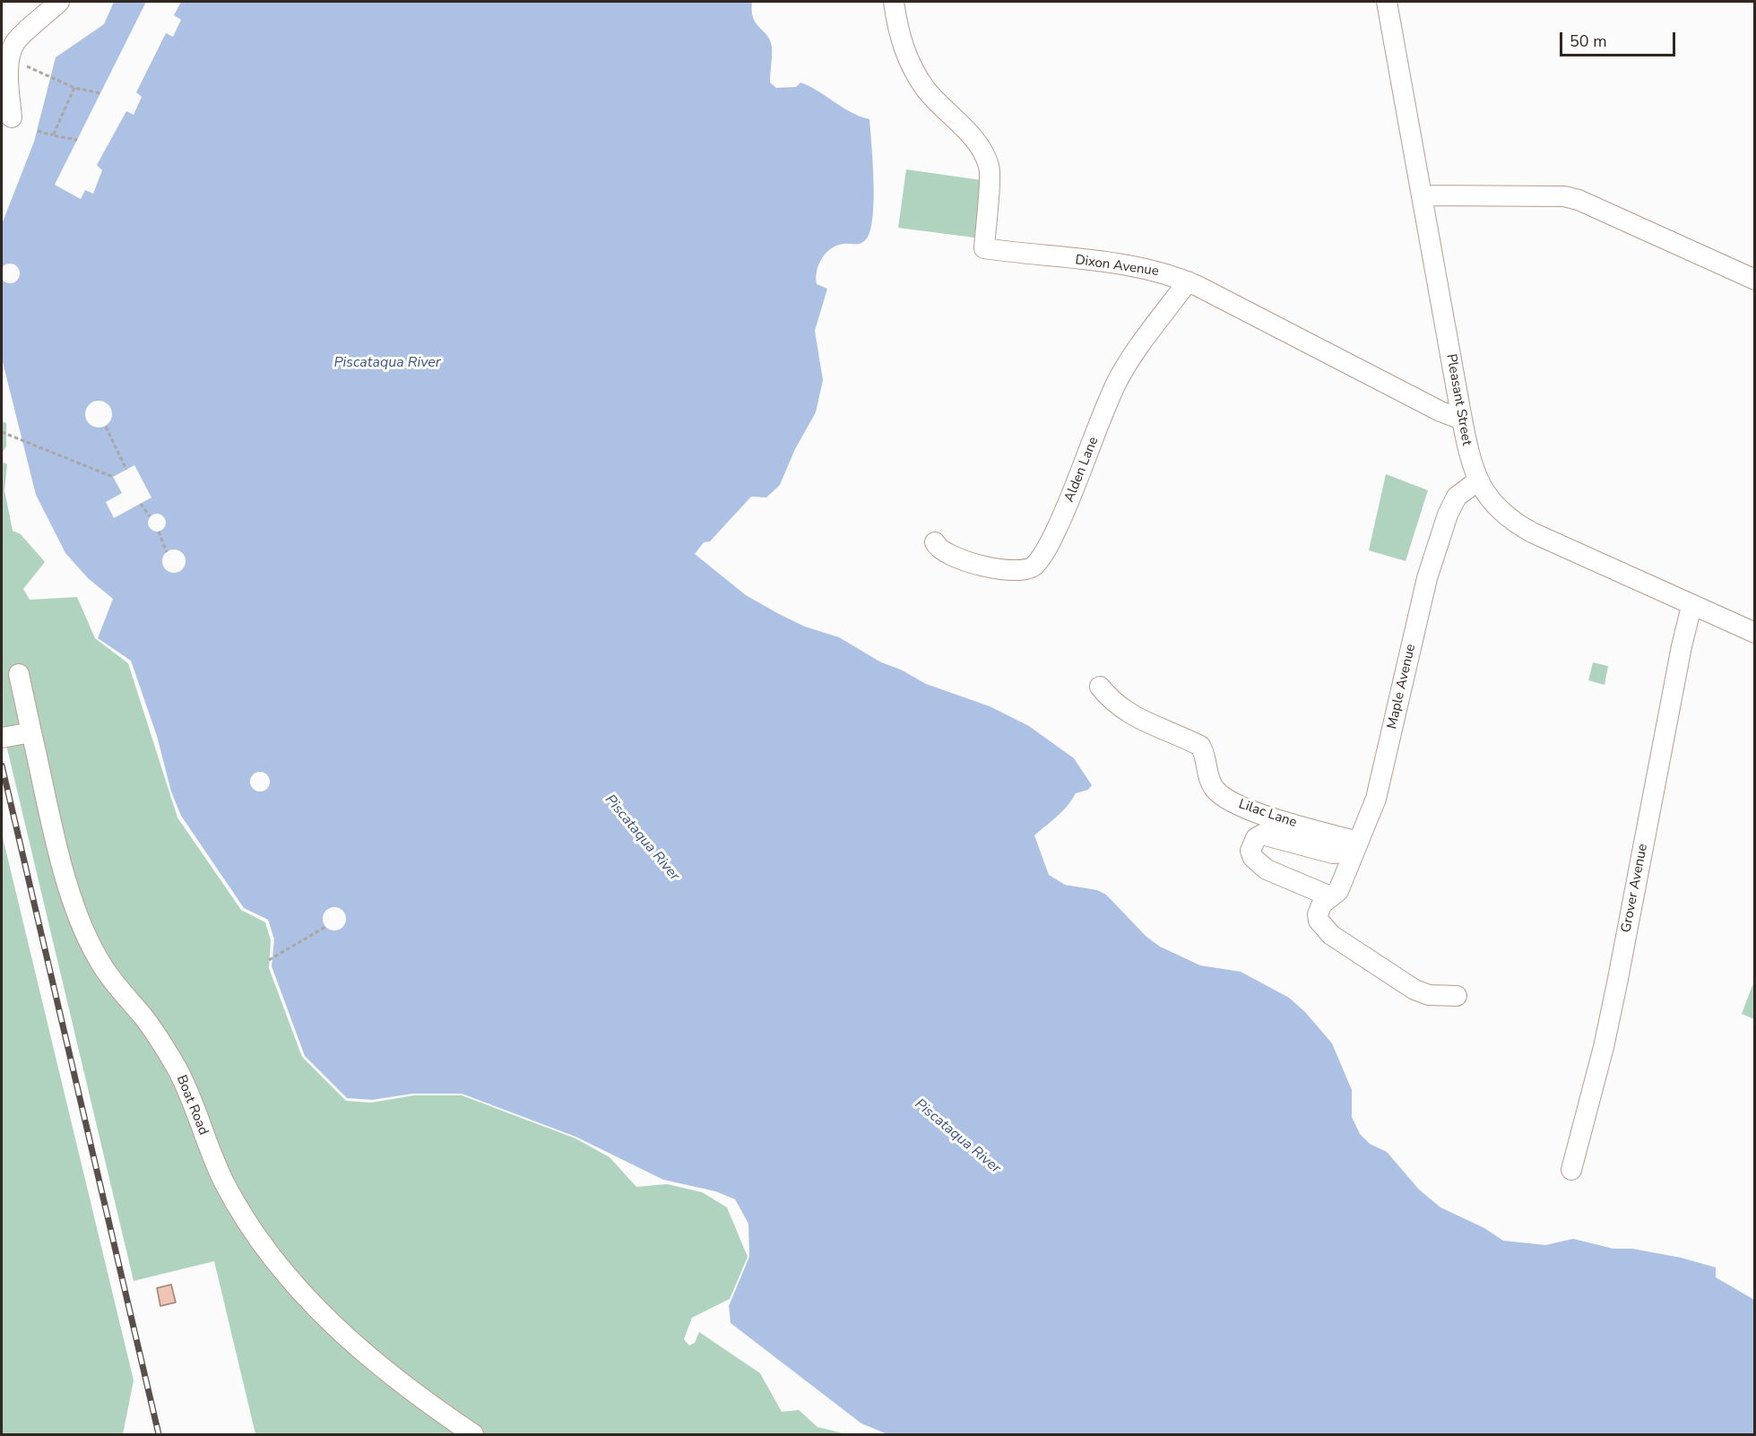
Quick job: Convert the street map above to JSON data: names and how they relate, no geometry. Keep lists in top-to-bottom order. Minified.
{"streets":{"street":["Dixon Avenue","Pleasant Street","Alden Lane","Maple Avenue","Lilac Lane","Grover Avenue","Boat Road"]},"crossings":[["Dixon Avenue","Pleasant Street"],["Dixon Avenue","Alden Lane"],["Pleasant Street","Maple Avenue"],["Pleasant Street","Grover Avenue"],["Maple Avenue","Lilac Lane"]],"water":["Piscataqua River"],"scale_bar":"50 m"}
